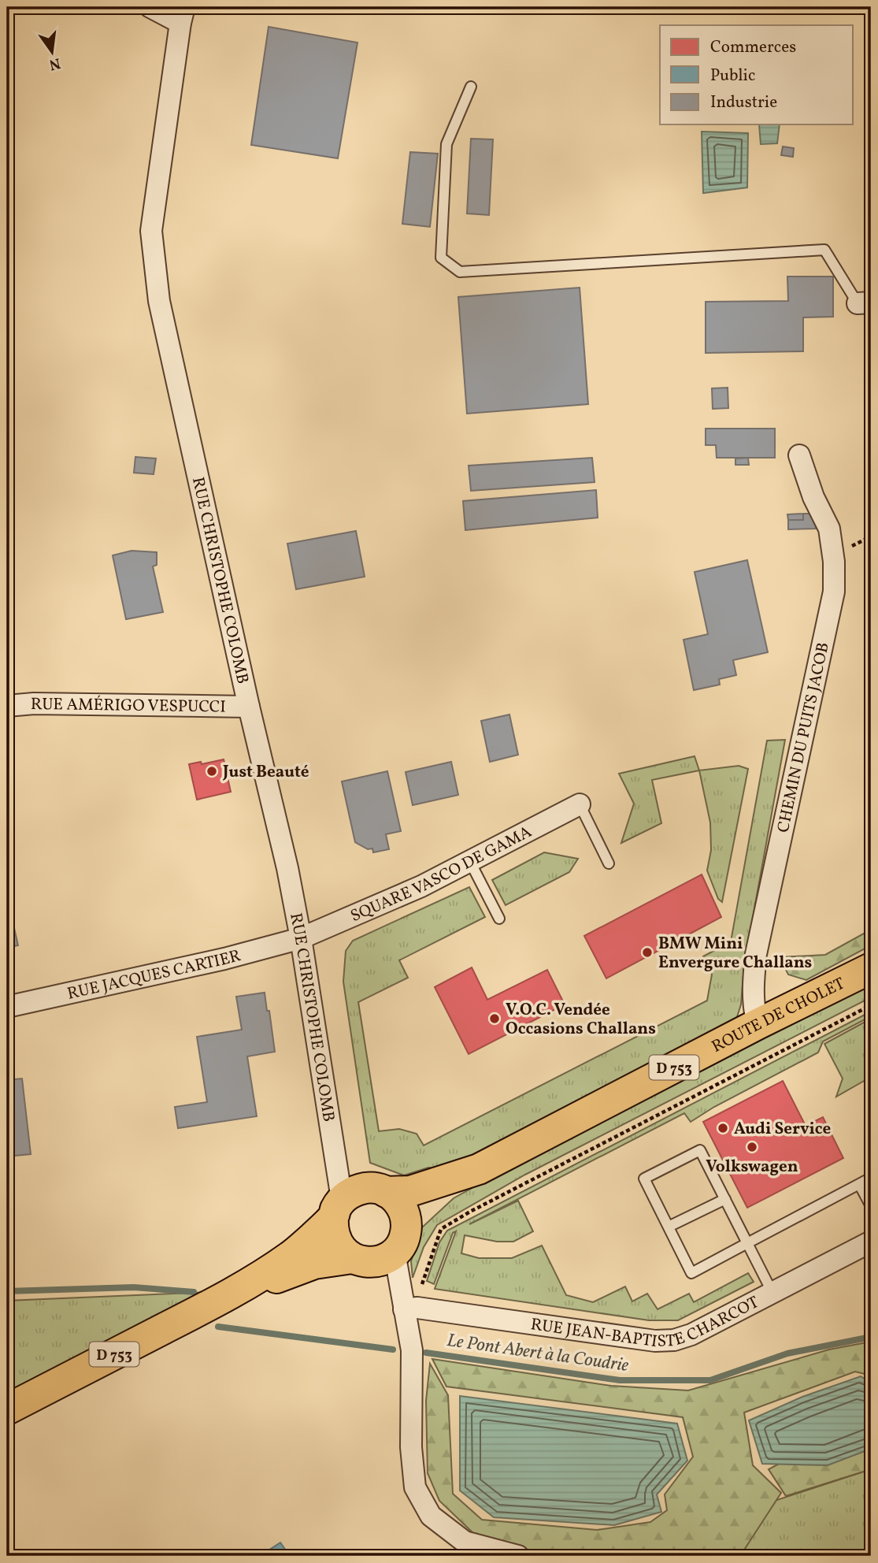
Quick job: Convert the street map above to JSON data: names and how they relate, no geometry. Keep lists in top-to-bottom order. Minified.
{"streets":{"main road":["ROUTE DE CHOLET","D 753"],"street":["RUE CHRISTOPHE COLOMB","RUE AMÉRIGO VESPUCCI","CHEMIN DU PUITS JACOB","SQUARE VASCO DE GAMA","RUE JACQUES CARTIER","RUE JEAN-BAPTISTE CHARCOT"]},"crossings":[["RUE CHRISTOPHE COLOMB","RUE AMÉRIGO VESPUCCI"],["RUE CHRISTOPHE COLOMB","SQUARE VASCO DE GAMA"],["RUE CHRISTOPHE COLOMB","RUE JACQUES CARTIER"],["RUE CHRISTOPHE COLOMB","ROUTE DE CHOLET"],["RUE CHRISTOPHE COLOMB","D 753"],["CHEMIN DU PUITS JACOB","ROUTE DE CHOLET"],["SQUARE VASCO DE GAMA","RUE JACQUES CARTIER"],["ROUTE DE CHOLET","D 753"]],"water":["Le Pont Abert à la Coudrie"],"places":["Just Beauté","BMW Mini Envergure Challans","V.O.C. Vendée Occasions Challans","Audi Service","Volkswagen"],"legend":["Commerces","Public","Industrie"],"north":"bottom"}
